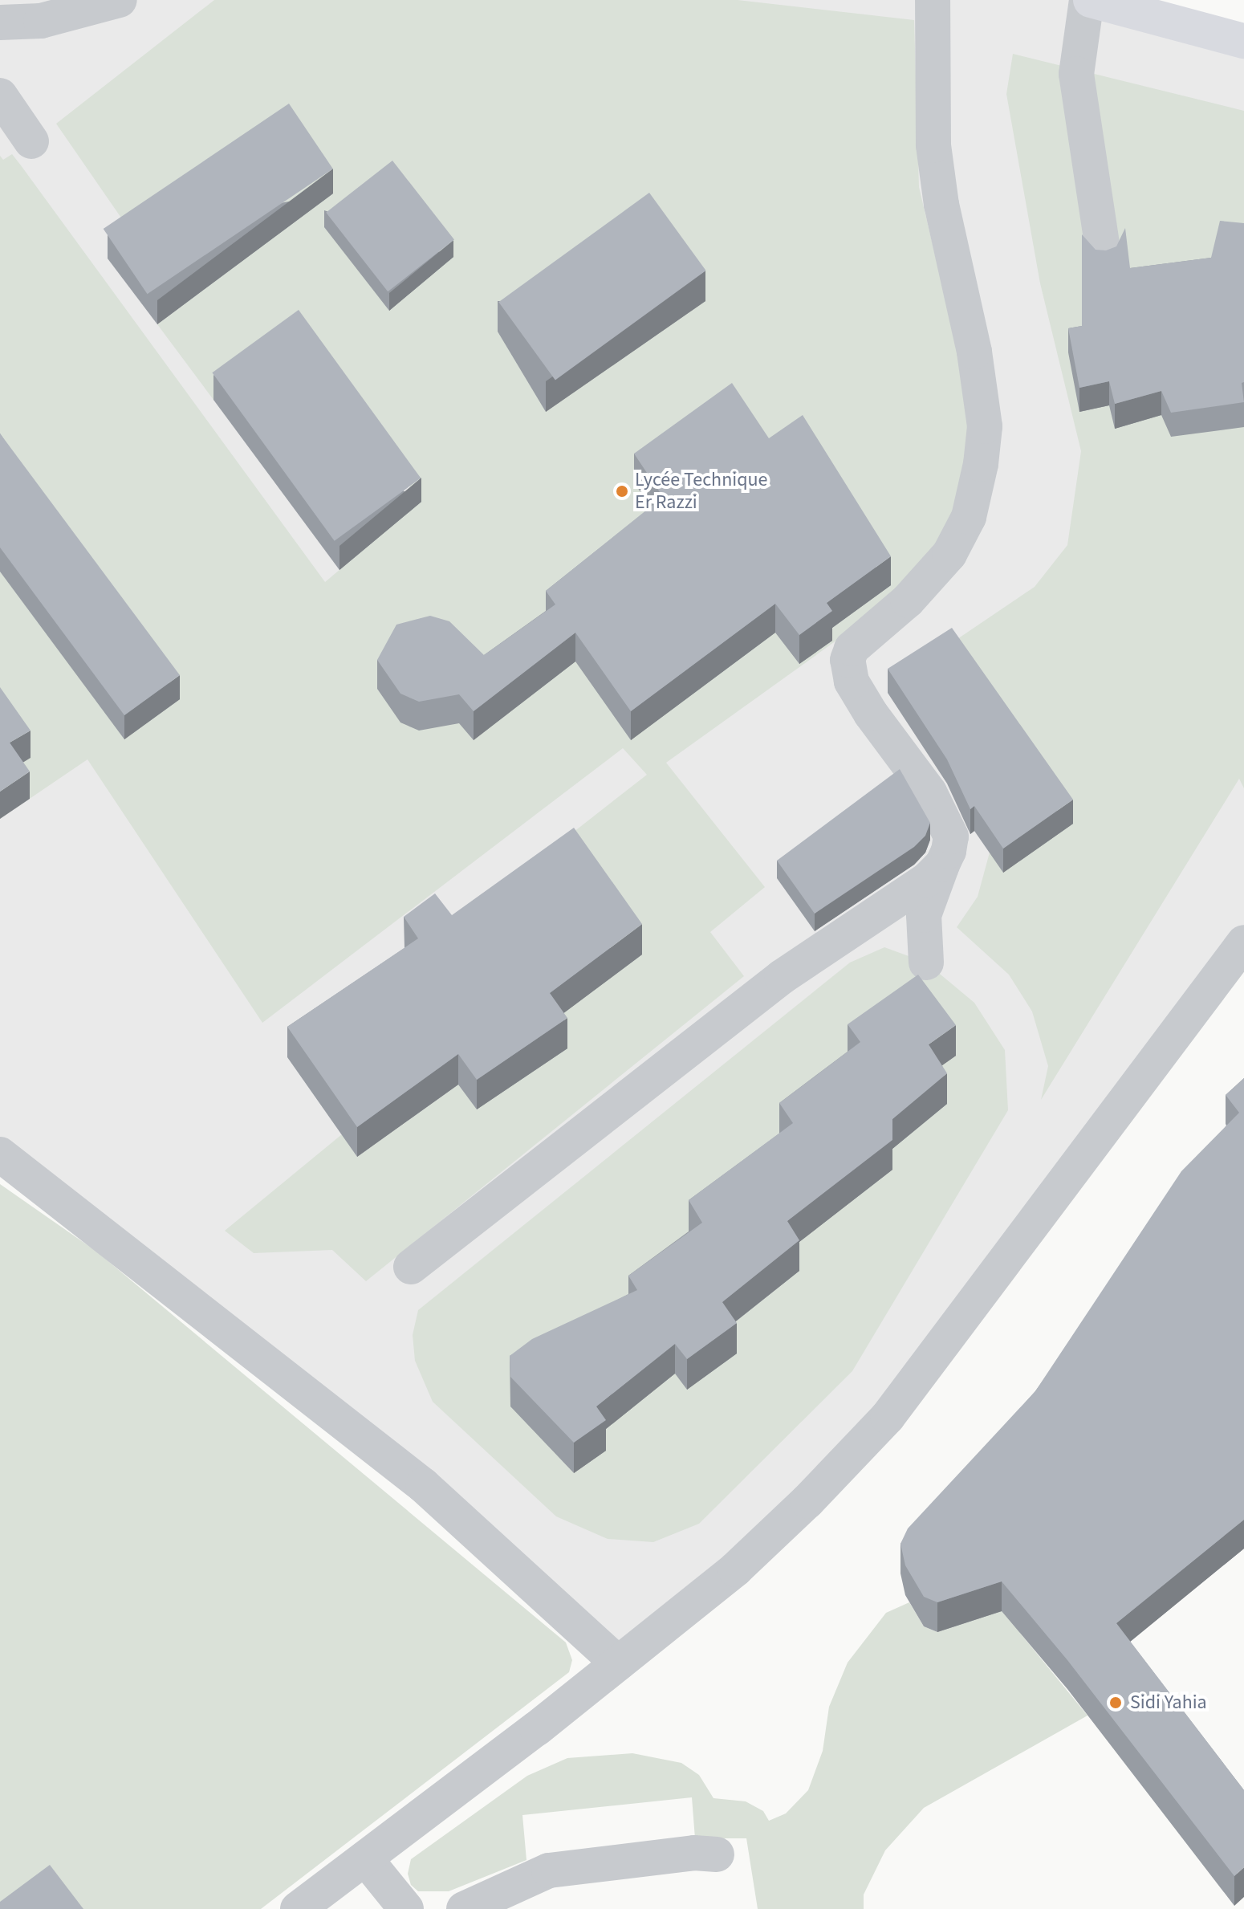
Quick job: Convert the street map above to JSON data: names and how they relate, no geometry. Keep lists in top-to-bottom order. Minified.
{"places":["Lycée Technique Er Razzi","Sidi Yahia"]}
